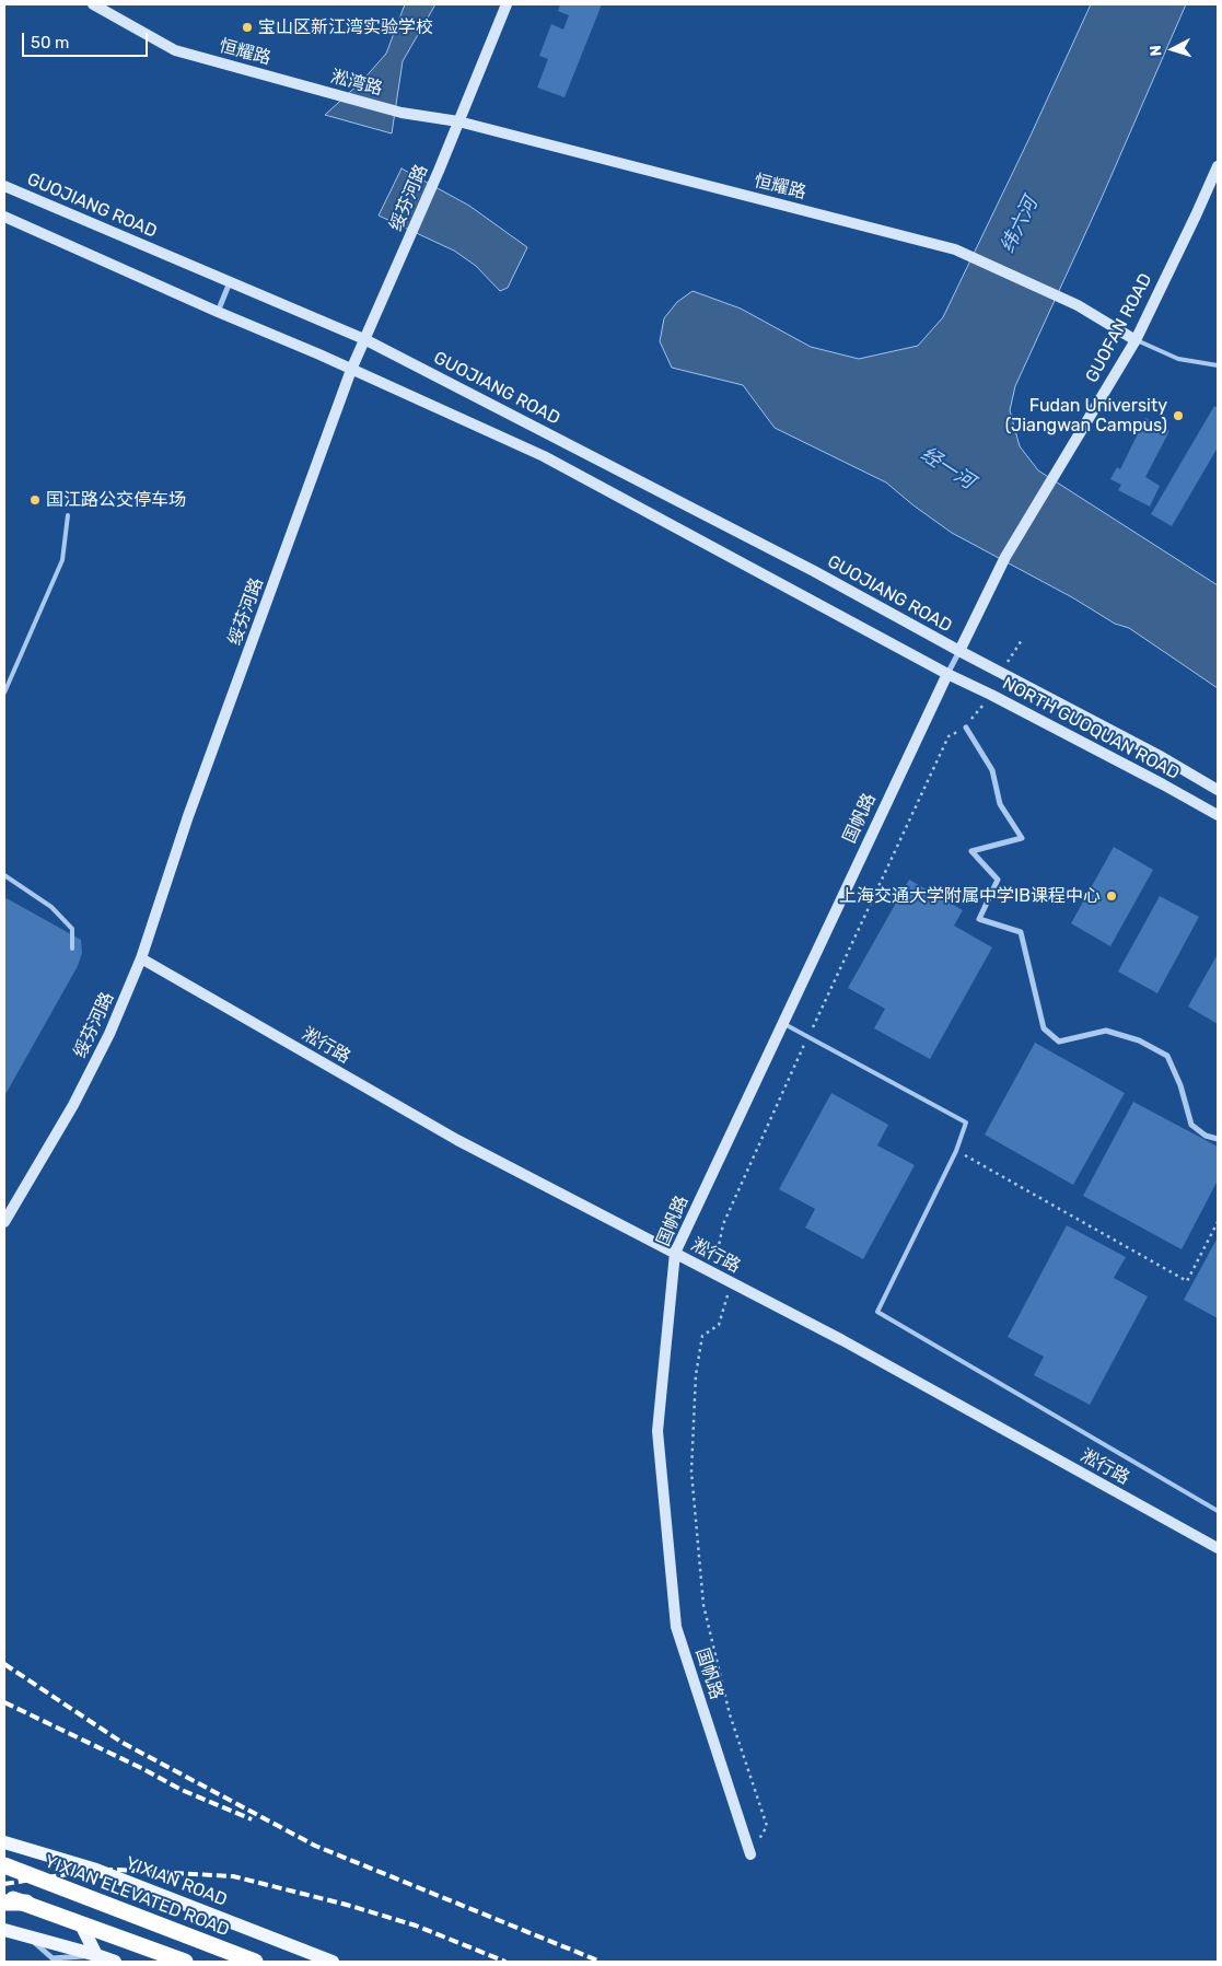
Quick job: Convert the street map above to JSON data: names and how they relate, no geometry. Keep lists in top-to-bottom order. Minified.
{"streets":{"highway":["YIXIAN ELEVATED ROAD"],"main road":["YIXIAN ROAD"],"street":["恒耀路","淞湾路","绥芬河路","GUOJIANG ROAD","GUOFAN ROAD","NORTH GUOQUAN ROAD","国帆路","淞行路"]},"crossings":[["恒耀路","淞湾路"],["恒耀路","绥芬河路"],["恒耀路","GUOFAN ROAD"],["绥芬河路","GUOJIANG ROAD"],["绥芬河路","淞行路"],["GUOJIANG ROAD","GUOFAN ROAD"],["GUOJIANG ROAD","NORTH GUOQUAN ROAD"],["GUOFAN ROAD","NORTH GUOQUAN ROAD"],["GUOFAN ROAD","国帆路"],["NORTH GUOQUAN ROAD","国帆路"],["国帆路","淞行路"]],"water":["纬六河","经一河"],"places":["宝山区新江湾实验学校","Fudan University (Jiangwan Campus)","国江路公交停车场","上海交通大学附属中学IB课程中心"],"scale_bar":"50 m","north":"left"}
